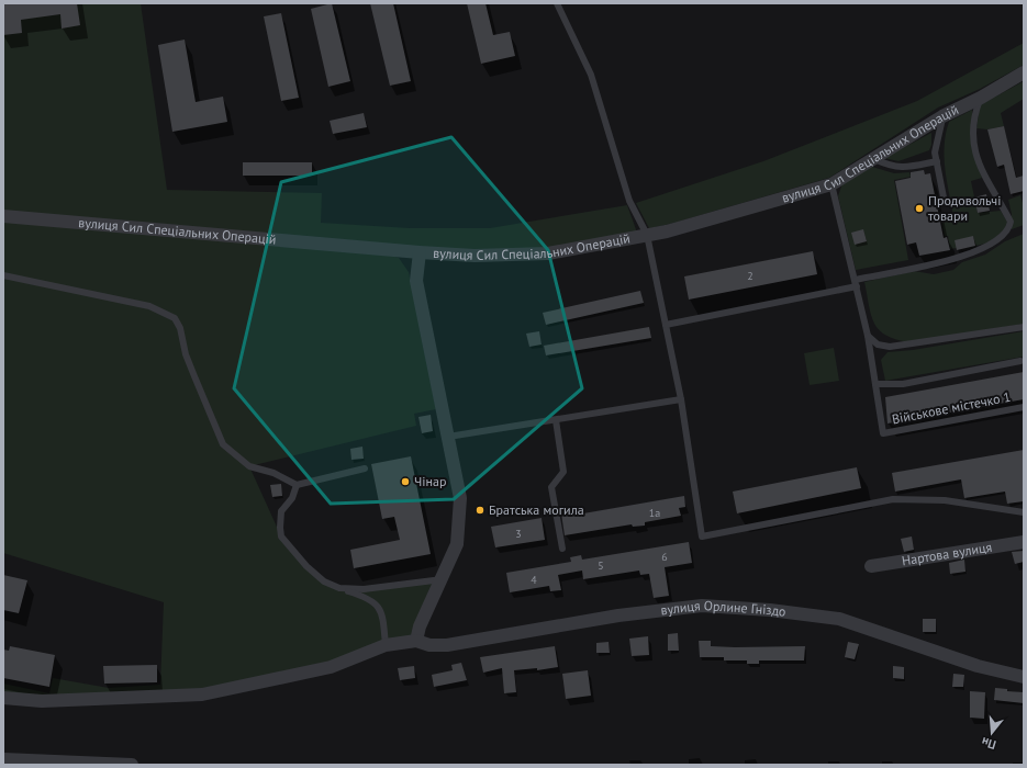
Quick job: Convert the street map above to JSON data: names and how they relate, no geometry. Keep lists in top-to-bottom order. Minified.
{"streets":{"street":["вулиця Сил Спеціальних Операцій","Нартова вулиця","вулиця Орлине Гніздо"],"lane":["Військове містечко 1"]},"places":["Продовольчі товари","Чінар","Братська могила"],"house_numbers":["2","1а","3","6","5","4"],"north":"bottom"}
